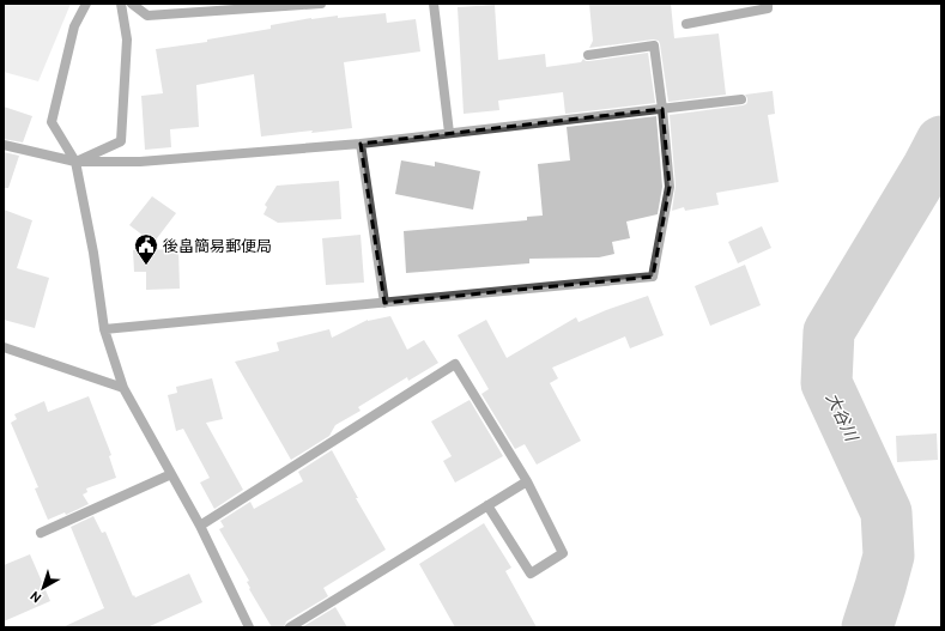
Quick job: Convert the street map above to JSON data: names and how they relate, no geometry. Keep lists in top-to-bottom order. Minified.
{"water":["大谷川"],"places":{"public building":["後畠簡易郵便局"]},"north":"bottom left"}
